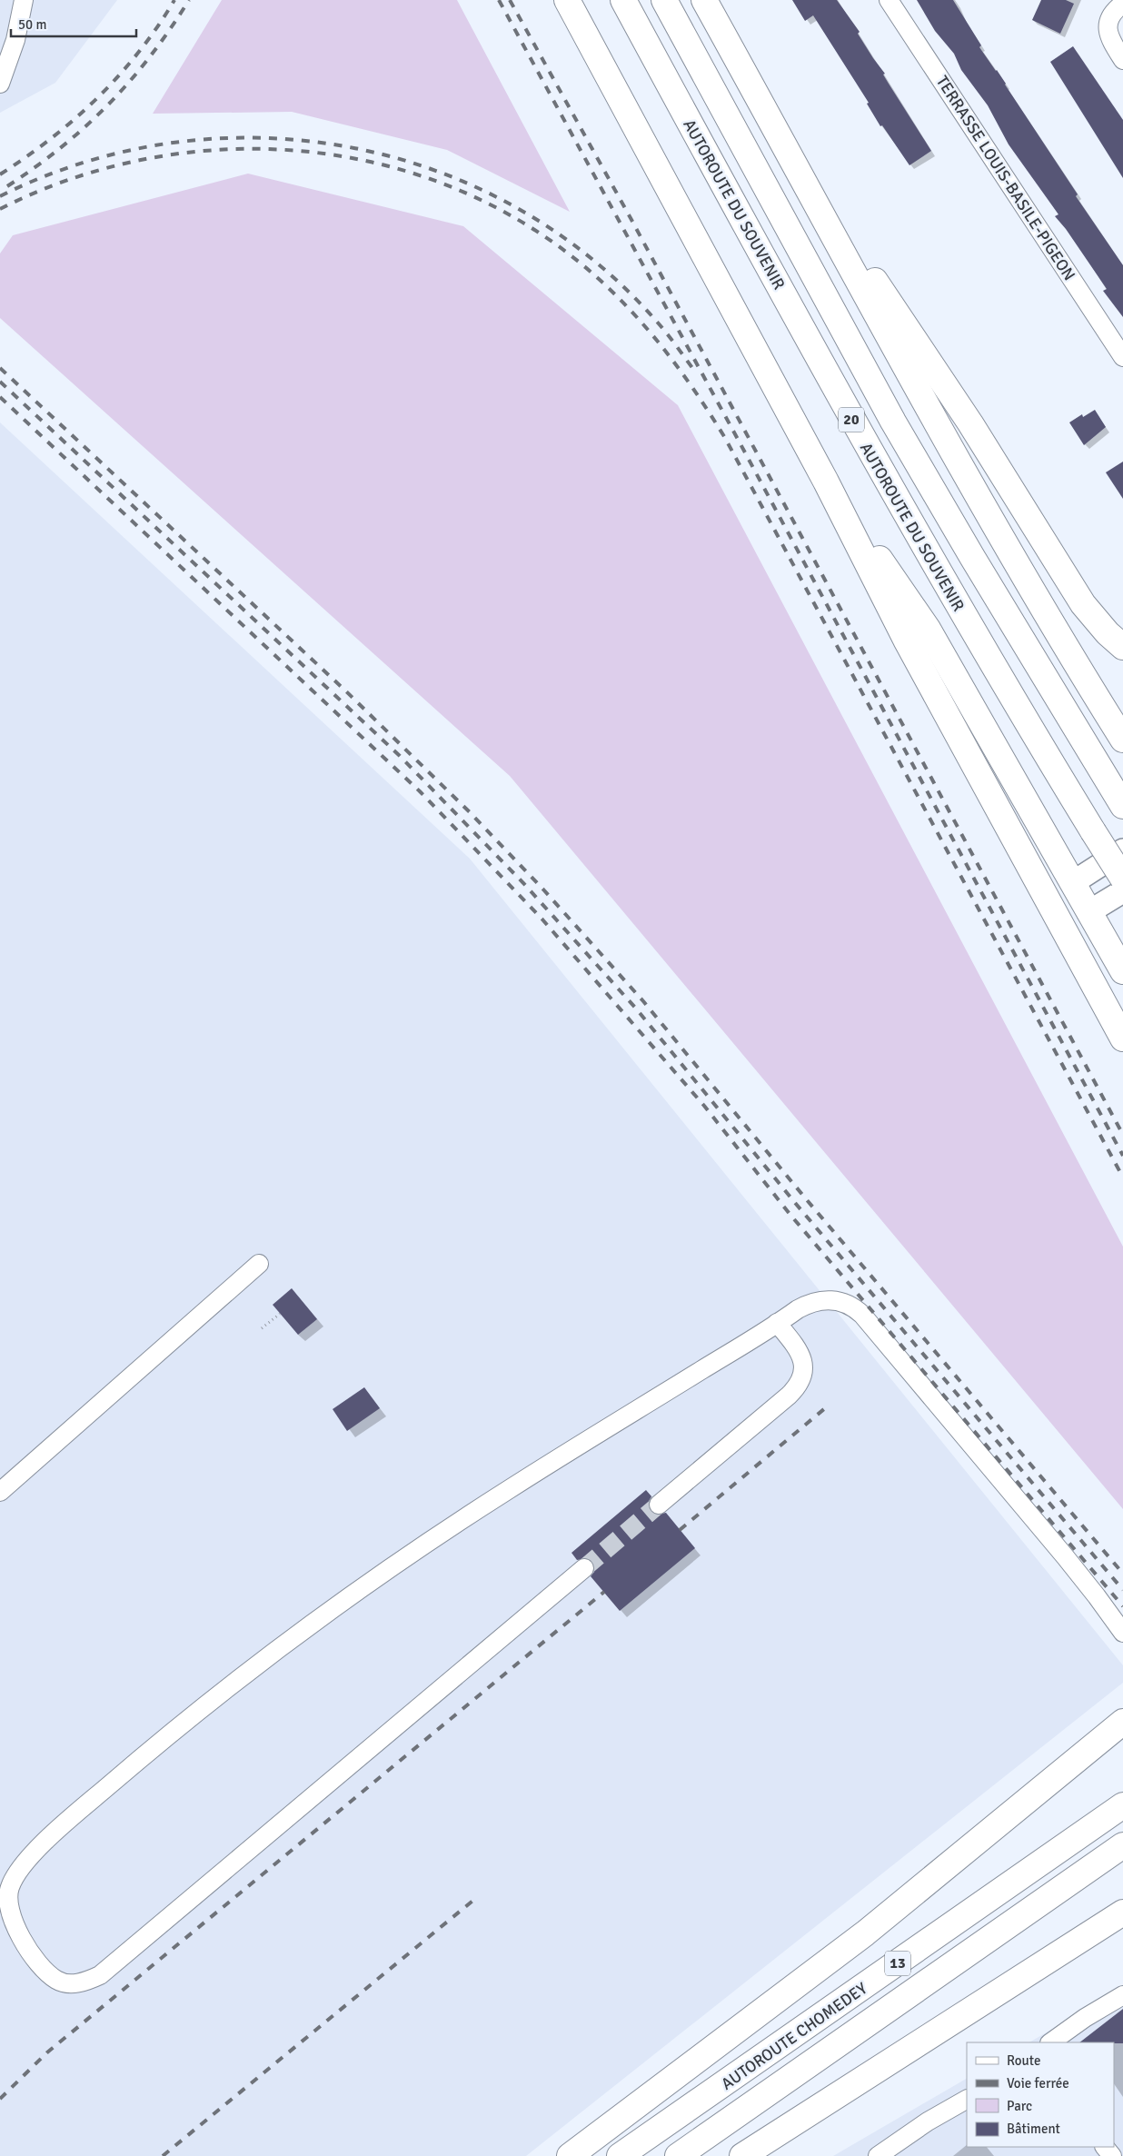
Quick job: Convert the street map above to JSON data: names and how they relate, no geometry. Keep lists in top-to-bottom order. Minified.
{"streets":{"highway":["AUTOROUTE DU SOUVENIR","20","13","AUTOROUTE CHOMEDEY"],"street":["TERRASSE LOUIS-BASILE-PIGEON"]},"legend":["Route","Voie ferrée","Parc","Bâtiment"],"scale_bar":"50 m"}
